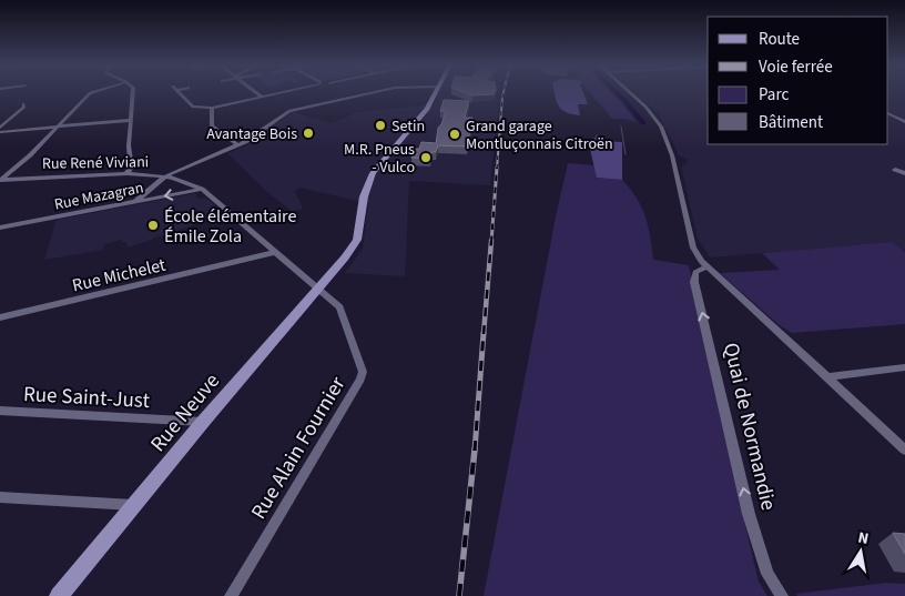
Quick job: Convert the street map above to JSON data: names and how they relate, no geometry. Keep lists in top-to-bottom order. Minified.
{"streets":{"main road":["Rue Neuve"],"street":["Rue René Viviani","Rue Mazagran","Rue Michelet","Rue Saint-Just","Quai de Normandie","Rue Alain Fournier"]},"crossings":[["Rue René Viviani","Rue Mazagran"],["Rue René Viviani","Rue Michelet"],["Rue René Viviani","Rue Neuve"],["Rue René Viviani","Rue Alain Fournier"],["Rue Saint-Just","Rue Neuve"],["Rue Neuve","Rue Alain Fournier"]],"one_way":["Quai de Normandie"],"places":["Setin","Avantage Bois","Grand garage Montluçonnais Citroën","M.R. Pneus - Vulco","École élémentaire Émile Zola"],"legend":["Route","Voie ferrée","Parc","Bâtiment"],"north":"top"}
